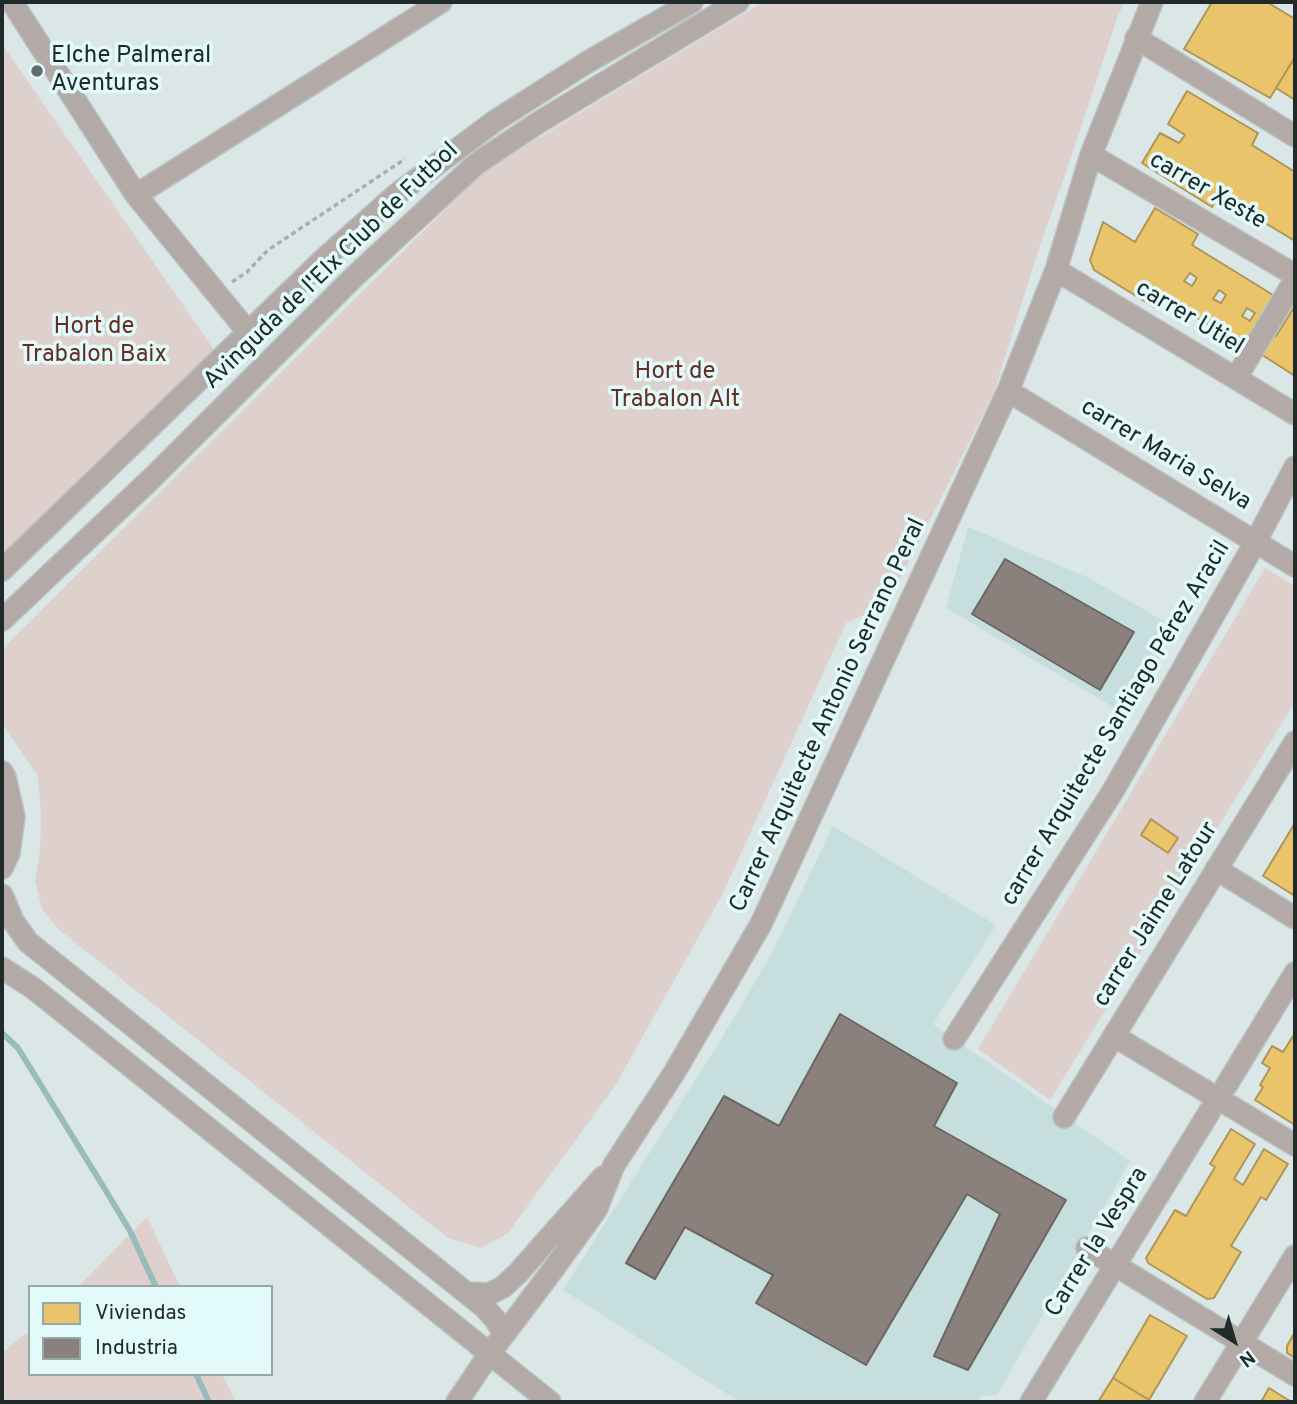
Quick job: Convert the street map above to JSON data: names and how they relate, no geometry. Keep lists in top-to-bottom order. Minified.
{"streets":{"street":["carrer Xeste","Avinguda de l'Elx Club de Futbol","carrer Utiel","carrer Maria Selva","Carrer Arquitecte Antonio Serrano Peral","carrer Arquitecte Santiago Pérez Aracil","carrer Jaime Latour","Carrer la Vespra"]},"crossings":[["carrer Xeste","Carrer Arquitecte Antonio Serrano Peral"],["carrer Utiel","Carrer Arquitecte Antonio Serrano Peral"],["carrer Maria Selva","Carrer Arquitecte Antonio Serrano Peral"],["carrer Maria Selva","carrer Arquitecte Santiago Pérez Aracil"]],"parks":["Hort de Trabalon Baix","Hort de Trabalon Alt"],"places":["Elche Palmeral Aventuras"],"legend":["Viviendas","Industria"],"north":"bottom right"}
